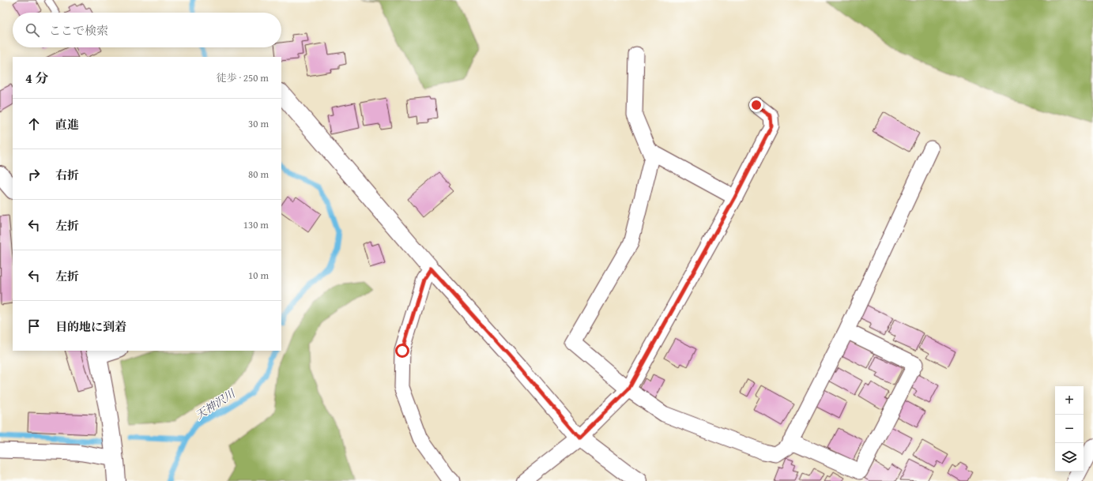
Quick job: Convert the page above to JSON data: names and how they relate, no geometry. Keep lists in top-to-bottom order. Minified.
{"water":["天神沢川"],"page":{"search":"ここで検索","heading":["4 分","徒歩 · 250 m"],"list":[["直進","30 m"],["右折","80 m"],["左折","130 m"],["左折","10 m"],"目的地に到着"],"map_buttons":["+","−"]}}
